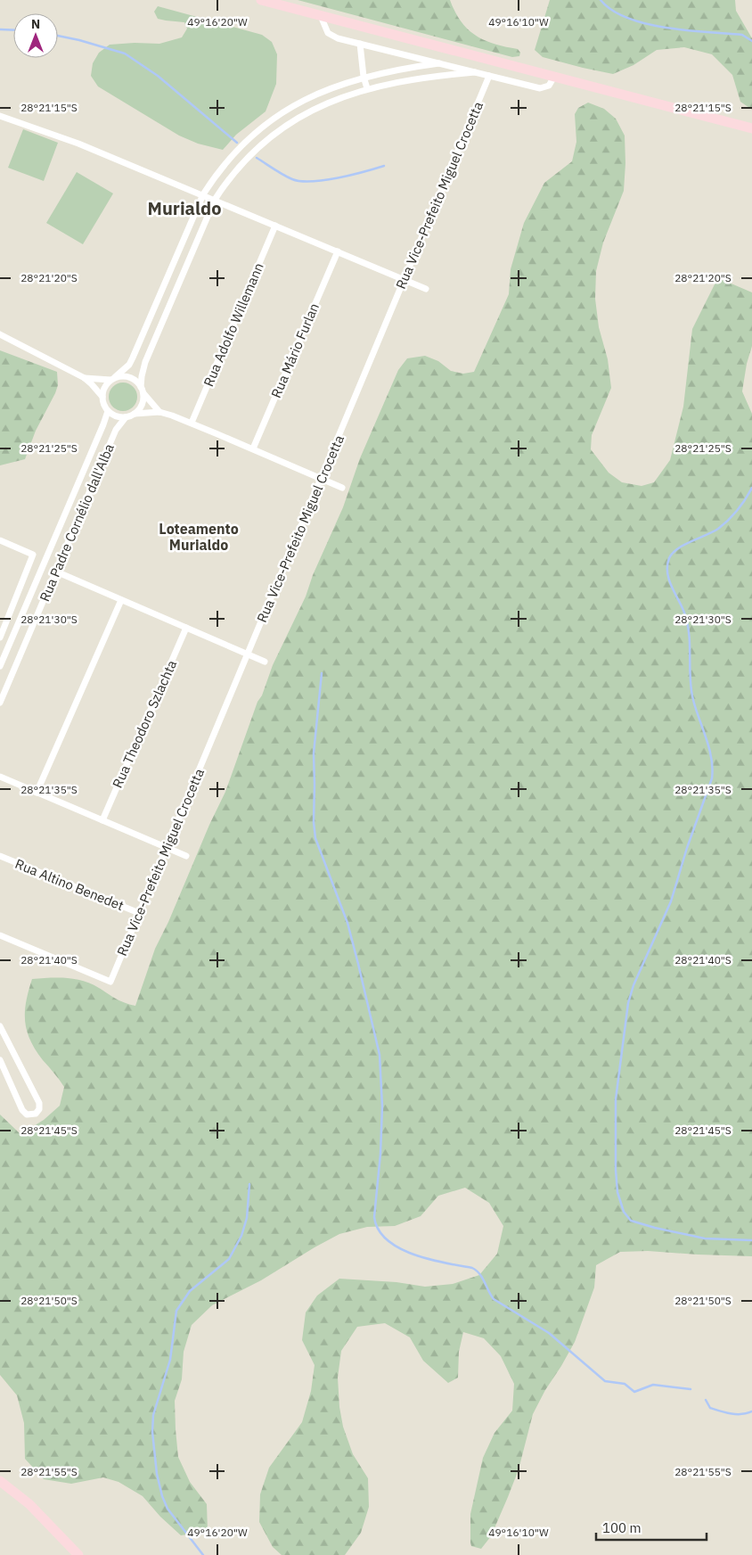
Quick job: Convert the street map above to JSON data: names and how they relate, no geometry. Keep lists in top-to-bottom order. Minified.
{"streets":{"street":["Rua Vice-Prefeito Miguel Crocetta","Rua Adolfo Willemann","Rua Mário Furlan","Rua Padre Cornélio dall'Alba","Rua Theodoro Szlachta","Rua Altino Benedet"]},"crossings":[["Rua Vice-Prefeito Miguel Crocetta","Rua Altino Benedet"]],"districts":["Murialdo","Loteamento Murialdo"],"scale_bar":"100 m","north":"top","coordinates":["49°16'20\"W","49°16'10\"W","28°21'15\"S","28°21'20\"S","28°21'25\"S","28°21'30\"S","28°21'35\"S","28°21'40\"S","28°21'45\"S","28°21'50\"S","28°21'55\"S"]}
